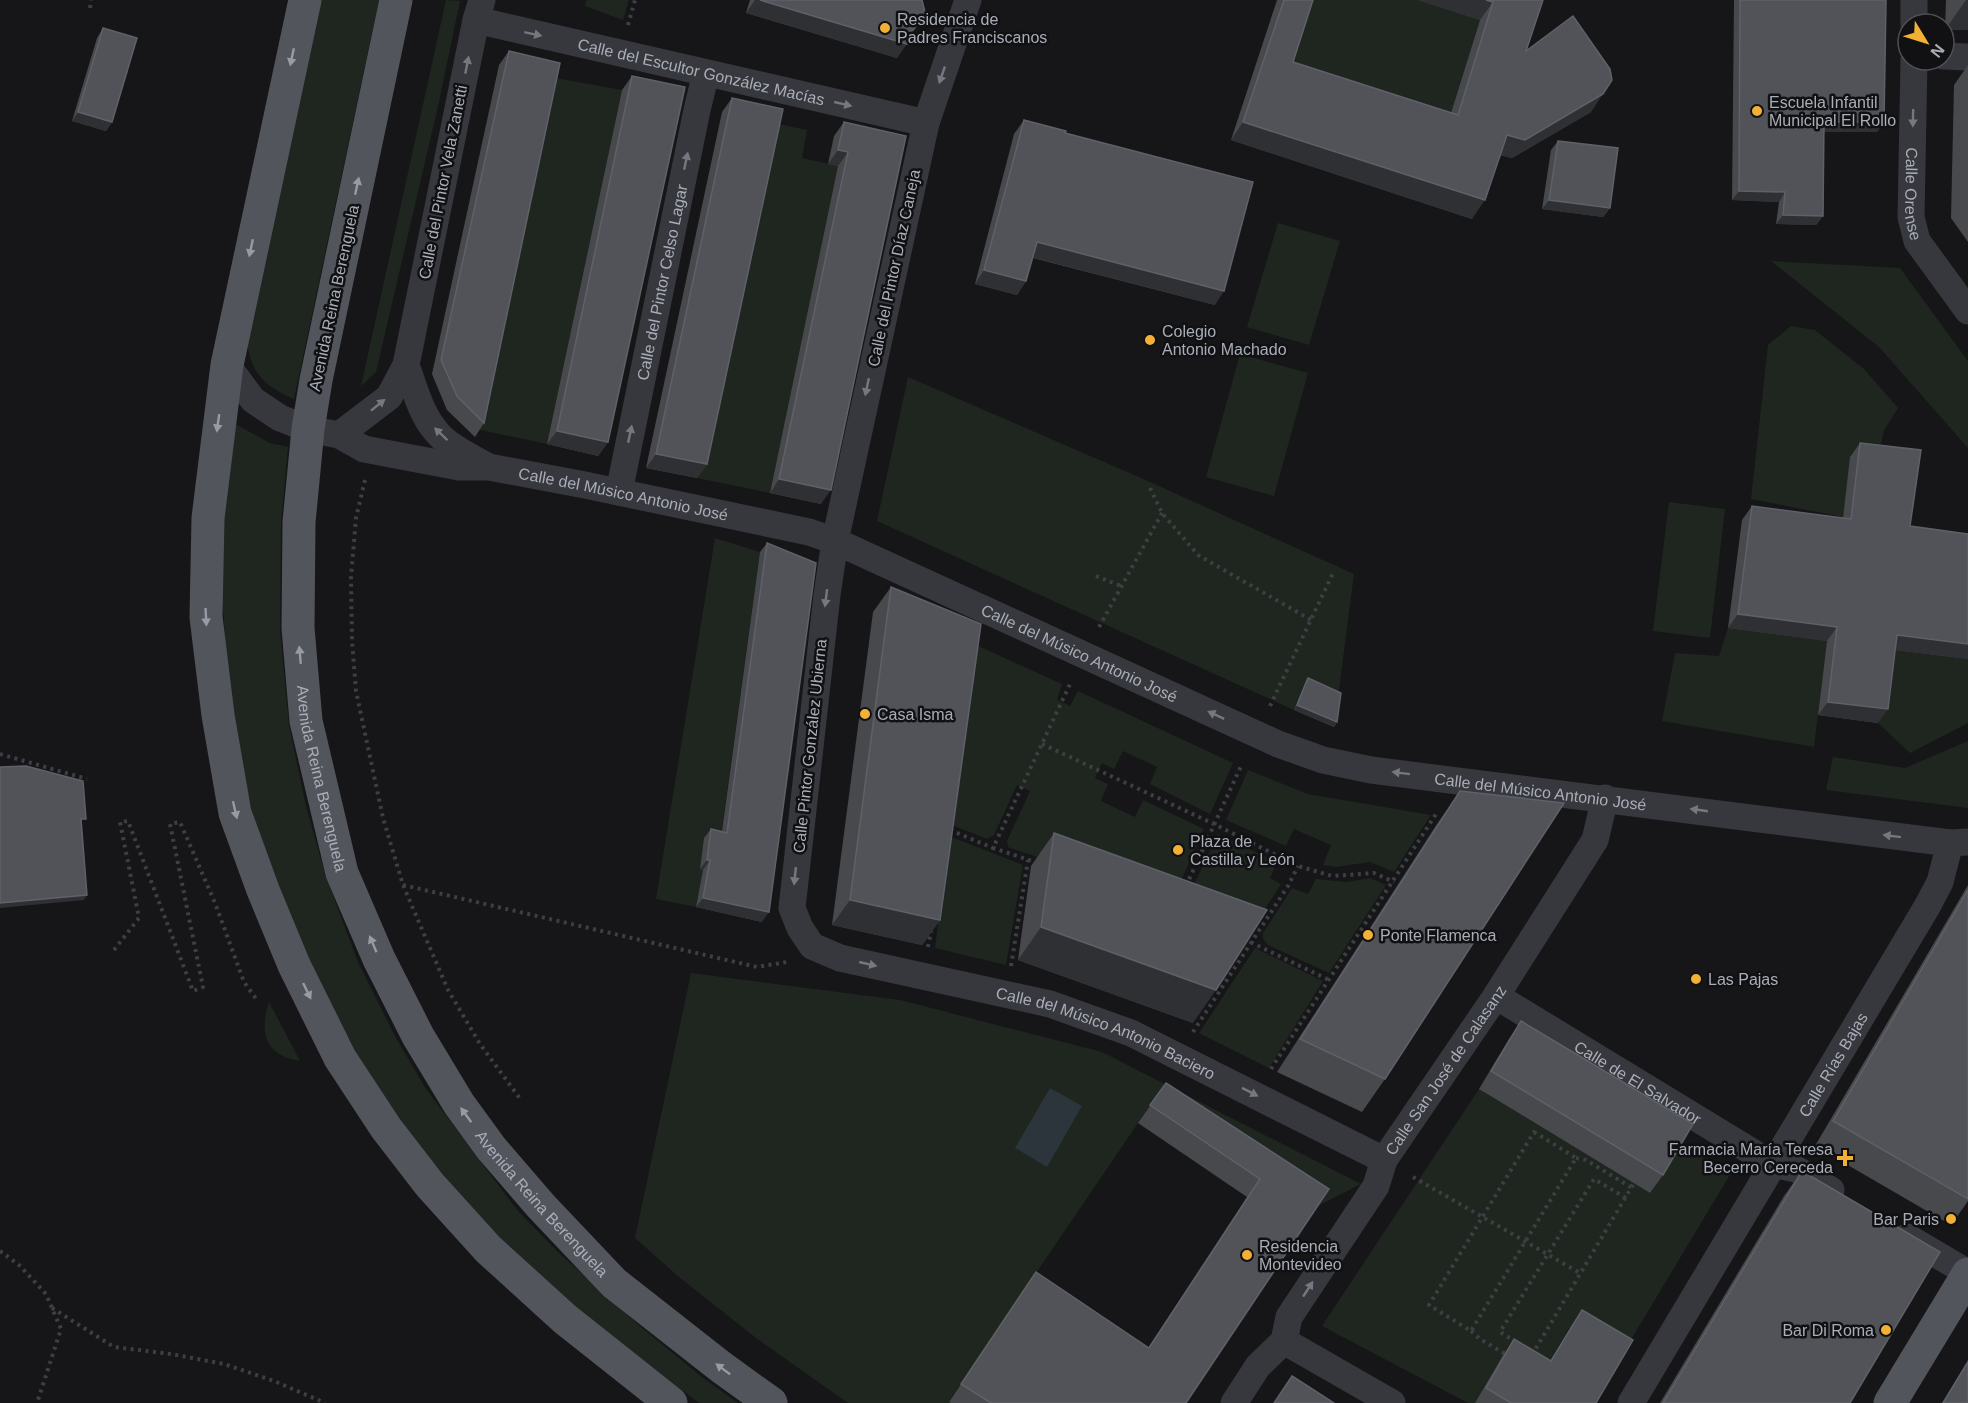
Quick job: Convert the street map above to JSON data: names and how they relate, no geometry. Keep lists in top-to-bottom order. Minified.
{"streets":{"main road":["Avenida Reina Berenguela"],"street":["Calle del Escultor González Macías","Calle del Pintor Vela Zanetti","Calle Orense","Calle del Pintor Díaz Caneja","Calle del Pintor Celso Lagar","Calle del Músico Antonio José","Calle Pintor González Ubierna","Calle del Músico Antonio Baciero","Calle Rías Bajas","Calle San José de Calasanz","Calle de El Salvador"]},"crossings":[["Calle del Escultor González Macías","Calle del Pintor Vela Zanetti"],["Calle del Escultor González Macías","Calle del Pintor Díaz Caneja"],["Calle del Escultor González Macías","Calle del Pintor Celso Lagar"],["Calle del Pintor Vela Zanetti","Avenida Reina Berenguela"],["Calle del Pintor Vela Zanetti","Calle del Músico Antonio José"],["Calle del Pintor Díaz Caneja","Calle del Músico Antonio José"],["Calle del Pintor Díaz Caneja","Calle Pintor González Ubierna"],["Calle del Pintor Celso Lagar","Calle del Músico Antonio José"],["Avenida Reina Berenguela","Calle del Músico Antonio José"],["Calle del Músico Antonio José","Calle Pintor González Ubierna"],["Calle del Músico Antonio José","Calle Rías Bajas"],["Calle del Músico Antonio José","Calle San José de Calasanz"],["Calle Pintor González Ubierna","Calle del Músico Antonio Baciero"],["Calle del Músico Antonio Baciero","Calle San José de Calasanz"],["Calle Rías Bajas","Calle de El Salvador"],["Calle San José de Calasanz","Calle de El Salvador"]],"one_way":["Calle del Escultor González Macías","Calle del Pintor Vela Zanetti","Calle Orense","Calle del Pintor Díaz Caneja","Calle del Pintor Celso Lagar","Calle del Músico Antonio José","Calle Pintor González Ubierna","Calle del Músico Antonio Baciero"],"places":{"other":["Residencia de Padres Franciscanos","Escuela Infantil Municipal El Rollo","Colegio Antonio Machado","Casa Isma","Plaza de Castilla y León","Ponte Flamenca","Las Pajas","Bar Paris","Residencia Montevideo","Bar Di Roma"],"health":["Farmacia María Teresa Becerro Cereceda"]},"north":"bottom right"}
